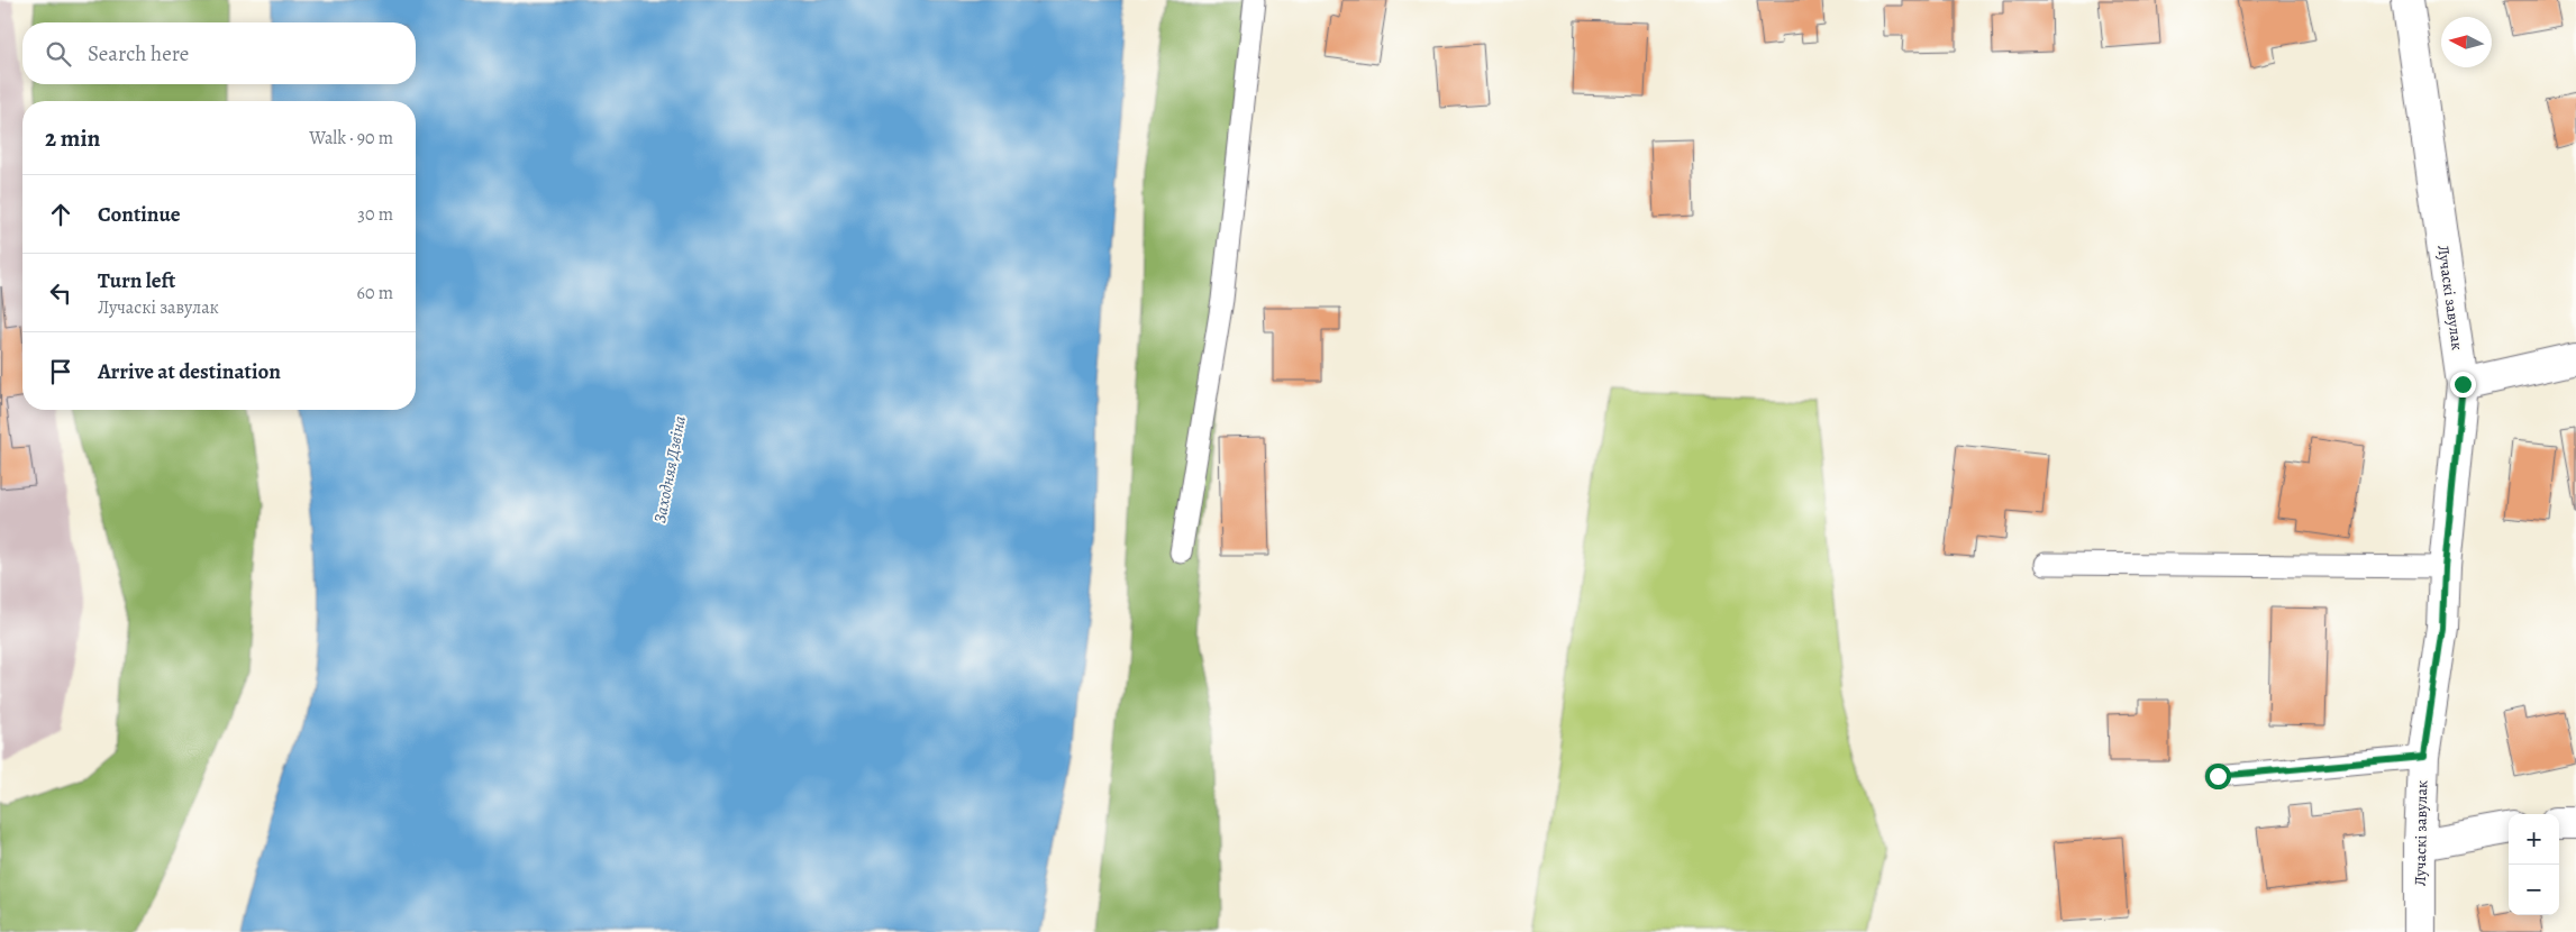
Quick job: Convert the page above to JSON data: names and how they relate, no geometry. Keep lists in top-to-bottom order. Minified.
{"streets":{"street":["Лучаскі завулак"]},"water":["Заходняя Дзвіна"],"north":"left","page":{"search":"Search here","heading":["2 min","Walk · 90 m"],"list":[["Continue","30 m"],["Turn left","Лучаскі завулак","60 m"],"Arrive at destination"],"map_buttons":["+","−"]}}
